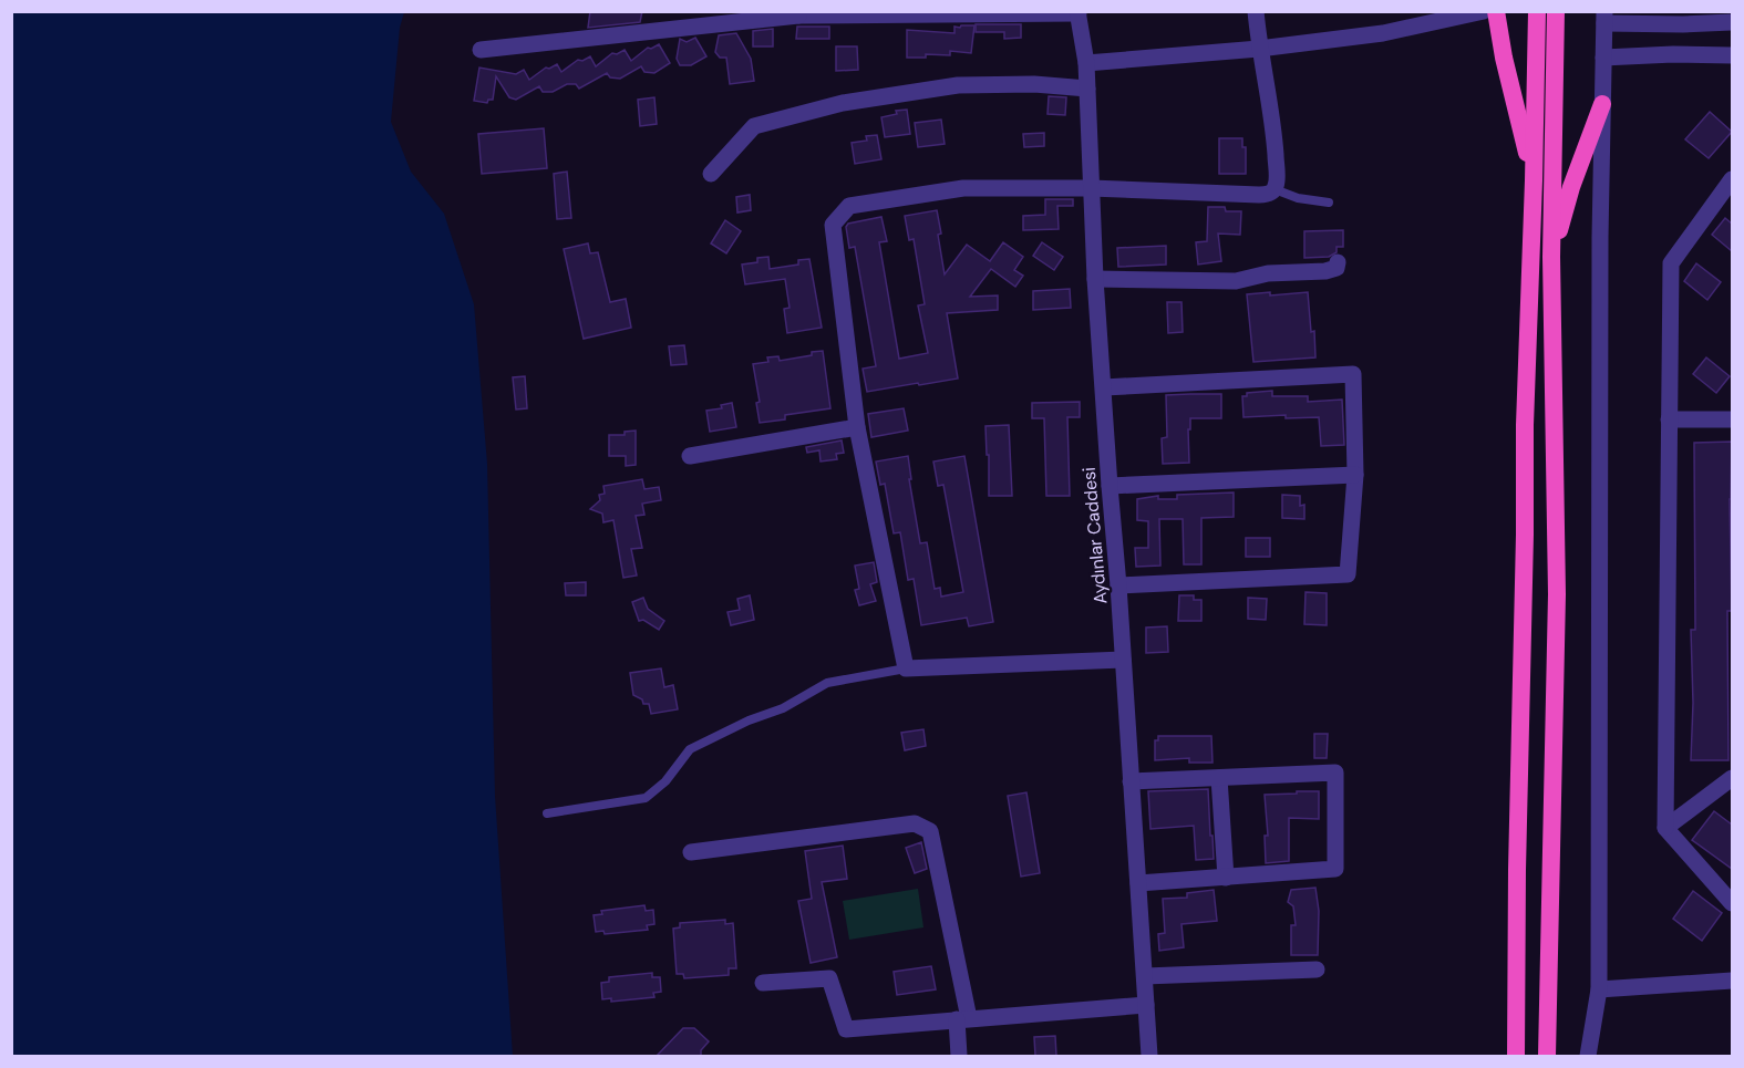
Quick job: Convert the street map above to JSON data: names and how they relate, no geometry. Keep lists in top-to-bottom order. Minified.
{"streets":{"street":["Aydınlar Caddesi"]}}
